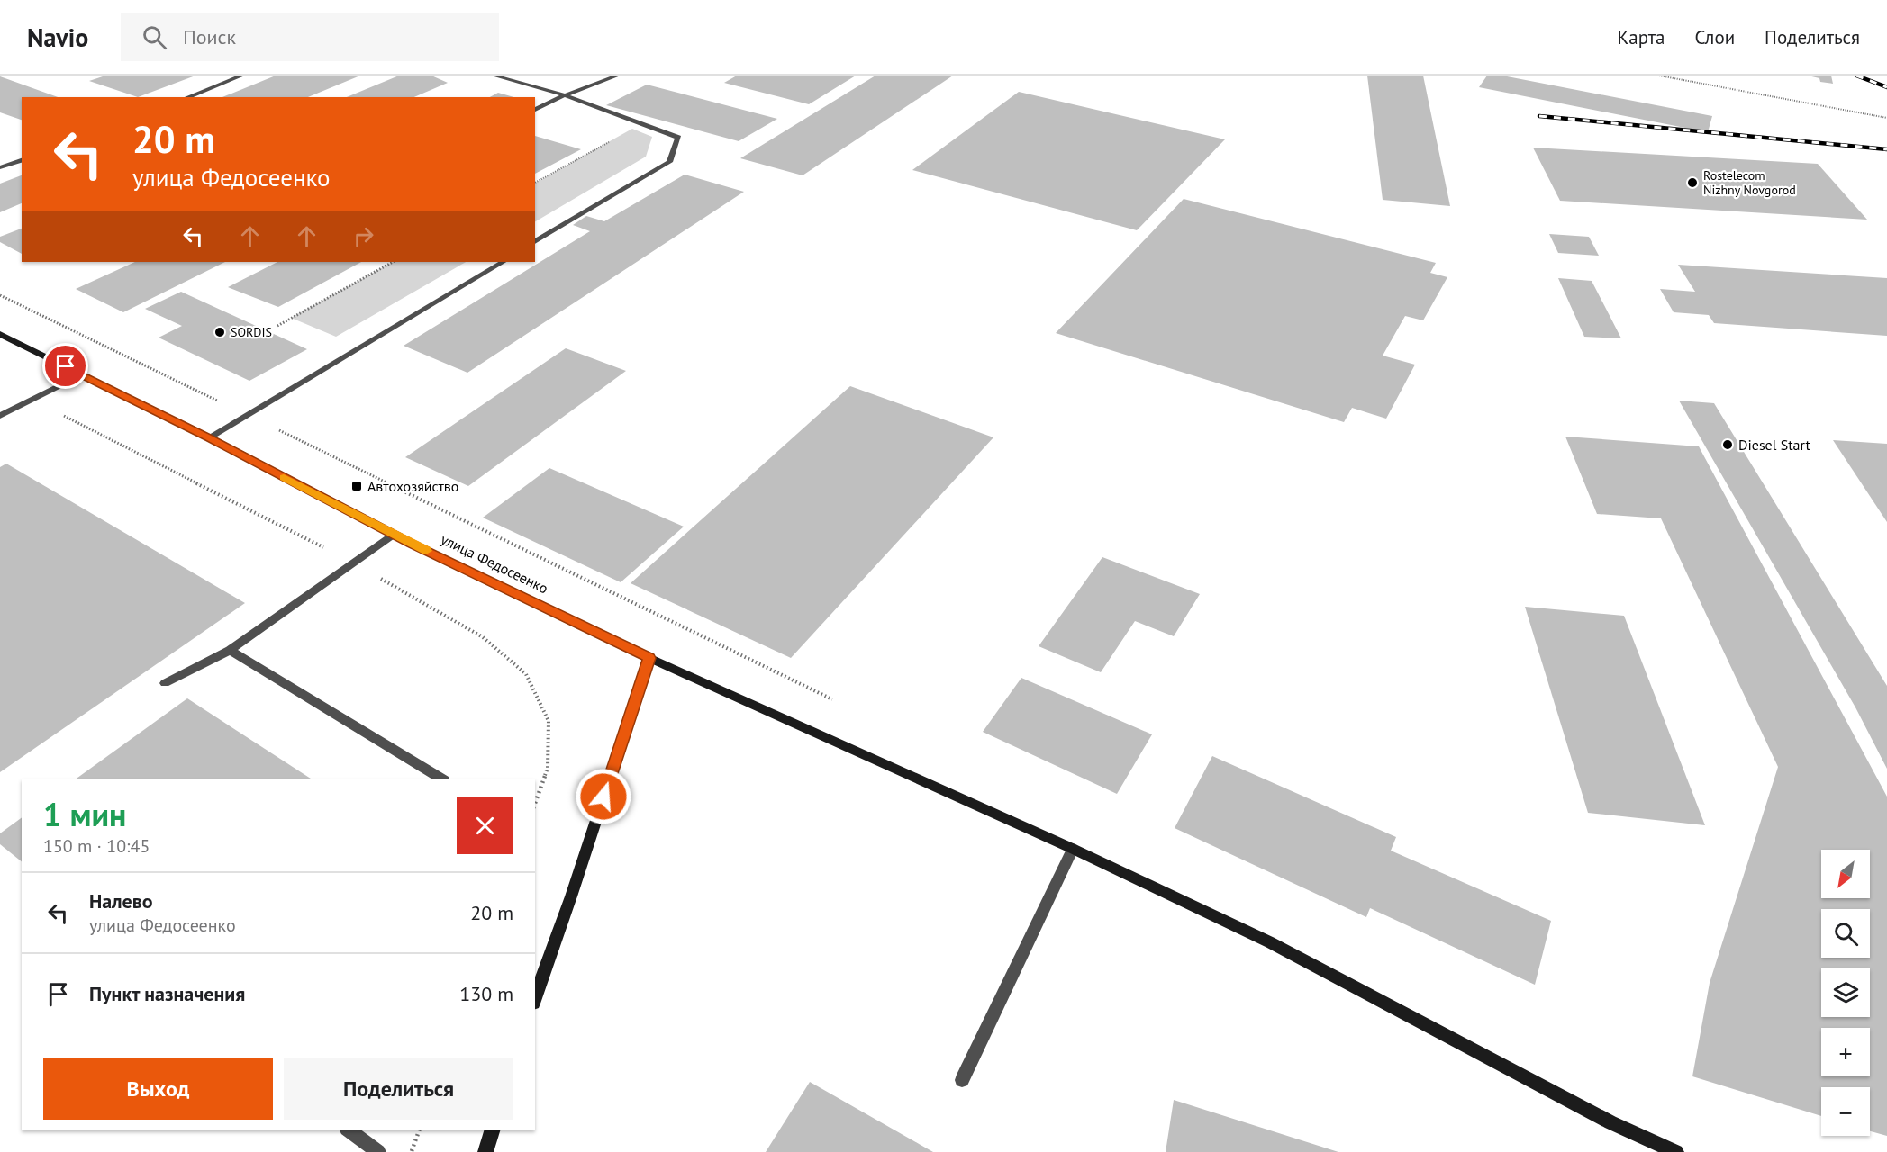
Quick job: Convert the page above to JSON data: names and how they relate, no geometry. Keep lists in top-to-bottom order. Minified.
{"streets":{"main road":["улица Федосеенко"]},"places":{"other":["Rostelecom Nizhny Novgorod","SORDIS","Diesel Start"],"transit":["Автохозяйство"]},"north":"bottom left","page":{"header":"Navio","search":"Поиск","nav":["Карта","Слои","Поделиться"],"turn":["20 m","улица Федосеенко"],"heading":["1 мин","150 m · 10:45"],"map_buttons":["+","−"],"list":[{"name":"Налево","note":"улица Федосеенко","value":"20 m"},{"name":"Пункт назначения","value":"130 m"}],"buttons":["Выход","Поделиться"]}}
